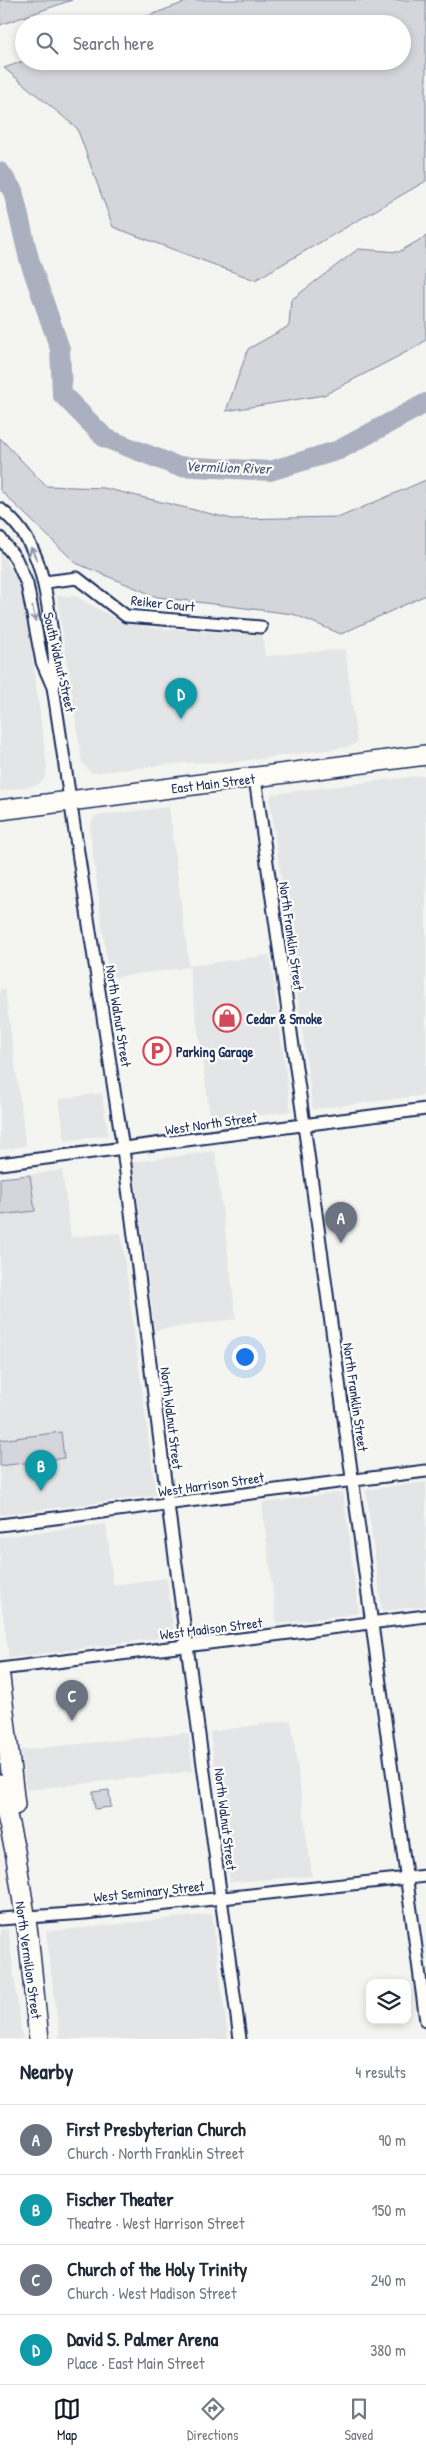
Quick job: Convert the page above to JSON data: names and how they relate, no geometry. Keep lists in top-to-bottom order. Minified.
{"streets":{"main road":["East Main Street","North Vermilion Street"],"street":["Reiker Court","South Walnut Street","North Franklin Street","North Walnut Street","West North Street","West Harrison Street","West Madison Street","West Seminary Street"]},"crossings":[["South Walnut Street","East Main Street"],["South Walnut Street","North Walnut Street"],["East Main Street","North Franklin Street"],["East Main Street","North Walnut Street"],["North Franklin Street","West North Street"],["North Franklin Street","West Harrison Street"],["North Franklin Street","West Madison Street"],["North Franklin Street","West Seminary Street"],["North Walnut Street","West North Street"],["North Walnut Street","West Harrison Street"],["North Walnut Street","West Madison Street"],["North Walnut Street","West Seminary Street"],["West Seminary Street","North Vermilion Street"]],"water":["Vermilion River"],"places":{"shop":["Cedar & Smoke"],"parking":["Parking Garage"]},"page":{"search":"Search here","pins":["D","A","B","C"],"heading":["Nearby","4 results"],"list":[{"mark":"A","name":"First Presbyterian Church","note":"Church · North Franklin Street","value":"90 m"},{"mark":"B","name":"Fischer Theater","note":"Theatre · West Harrison Street","value":"150 m"},{"mark":"C","name":"Church of the Holy Trinity","note":"Church · West Madison Street","value":"240 m"},{"mark":"D","name":"David S. Palmer Arena","note":"Place · East Main Street","value":"380 m"}],"nav":["Map","Directions","Saved"]}}
